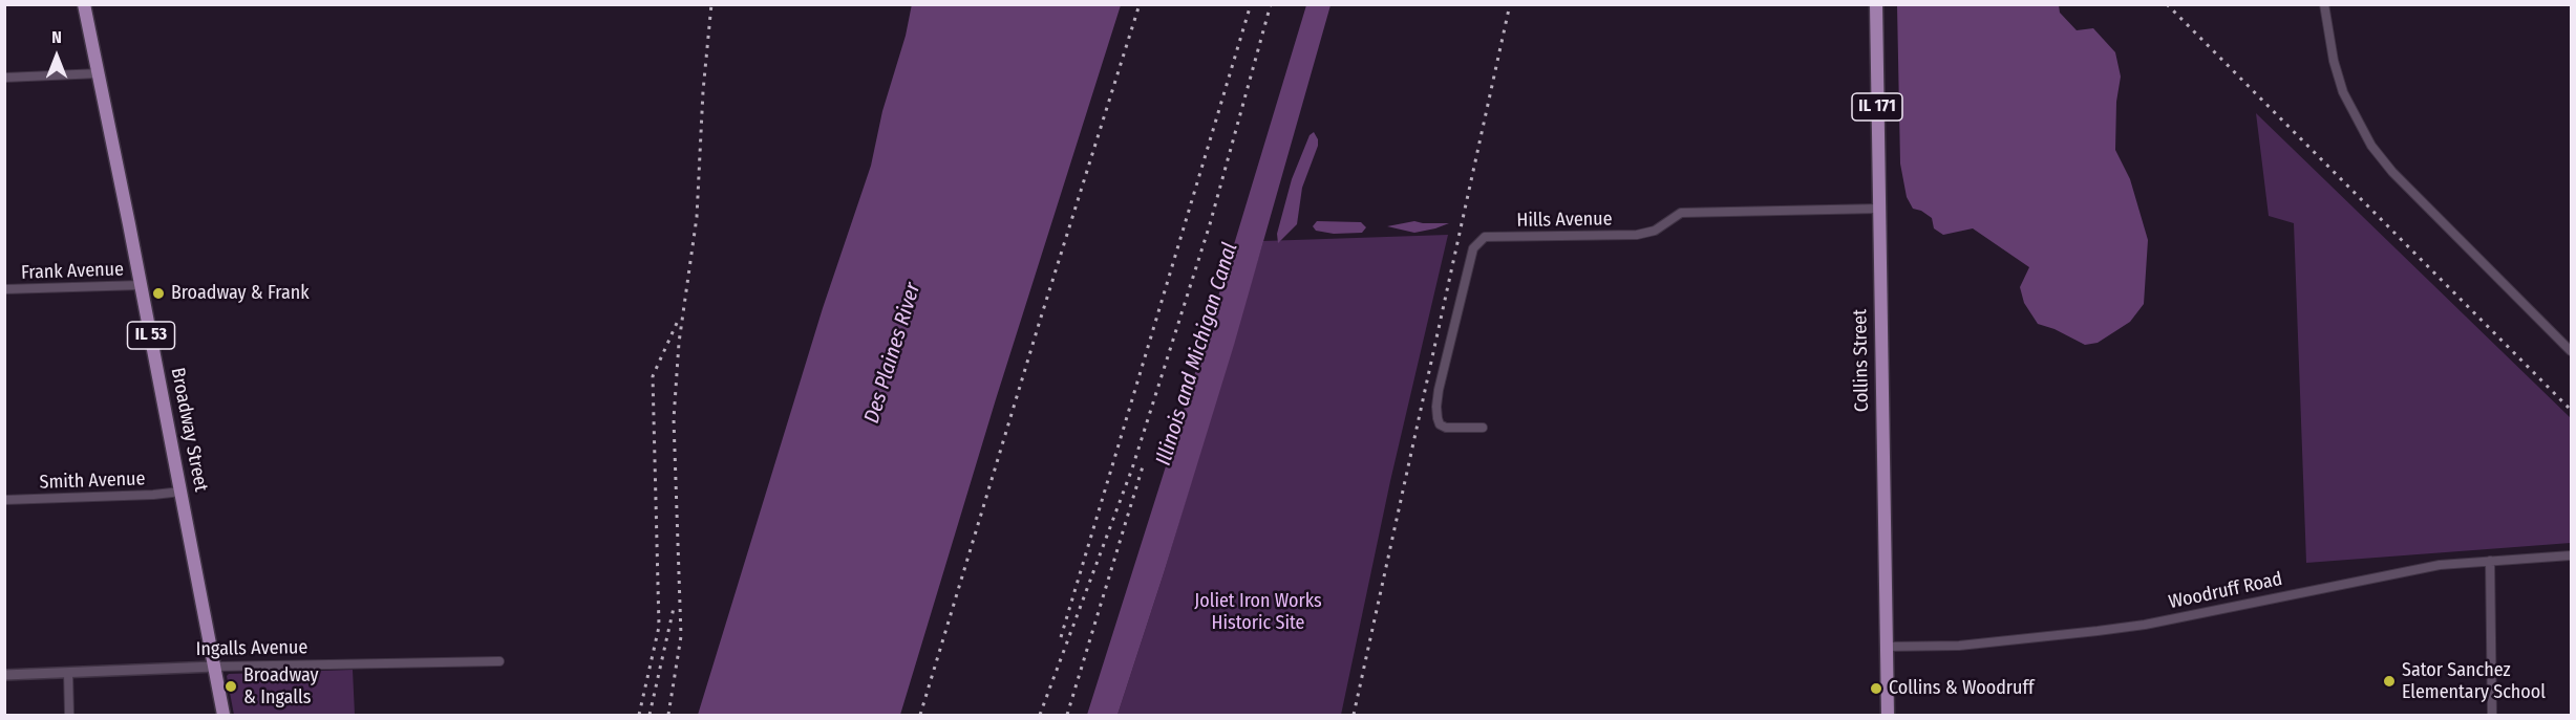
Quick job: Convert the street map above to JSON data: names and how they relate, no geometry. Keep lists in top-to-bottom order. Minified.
{"streets":{"main road":["IL 171","IL 53","Collins Street","Broadway Street"],"street":["Hills Avenue","Frank Avenue","Smith Avenue","Woodruff Road","Ingalls Avenue"]},"crossings":[["Hills Avenue","Collins Street"],["Frank Avenue","Broadway Street"],["Collins Street","Woodruff Road"],["Broadway Street","Smith Avenue"],["Broadway Street","Ingalls Avenue"]],"water":["Des Plaines River","Illinois and Michigan Canal"],"parks":["Joliet Iron Works Historic Site"],"places":["Broadway & Frank","Sator Sanchez Elementary School","Broadway & Ingalls","Collins & Woodruff"],"north":"top"}
